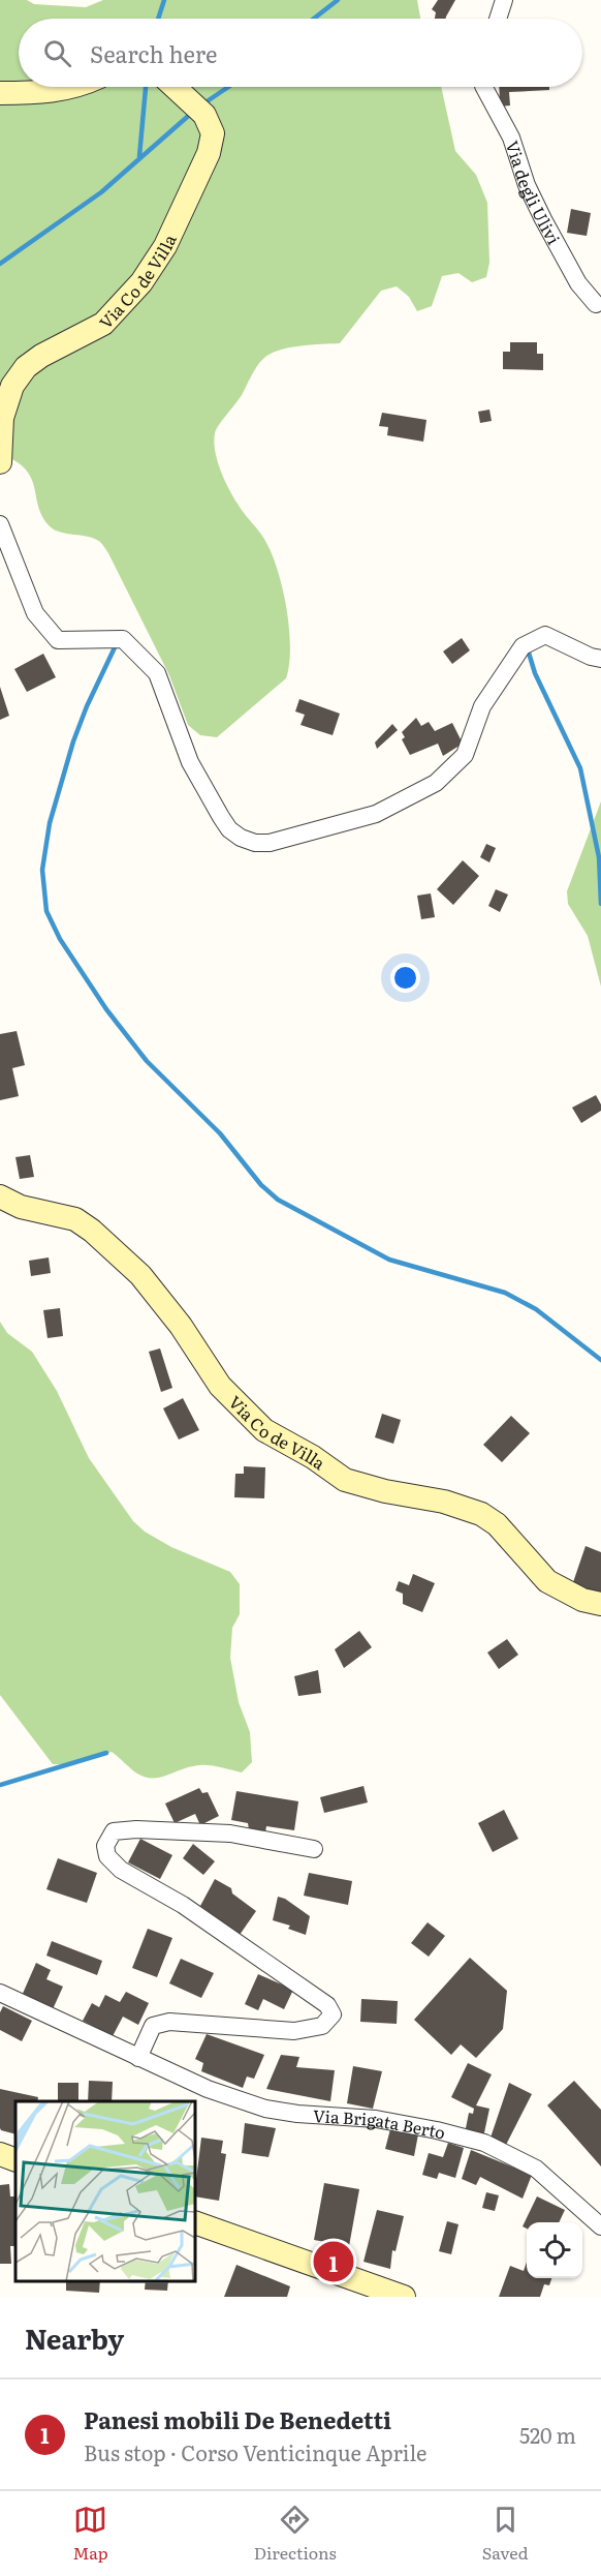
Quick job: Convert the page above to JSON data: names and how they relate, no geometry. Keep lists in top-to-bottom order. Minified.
{"streets":{"street":["Via degli Ulivi","Via Co de Villa","Via Brigata Berto"]},"page":{"search":"Search here","pins":"1","heading":"Nearby","list":[{"mark":"1","name":"Panesi mobili De Benedetti","note":"Bus stop · Corso Venticinque Aprile","value":"520 m"}],"nav":["Map","Directions","Saved"]}}
